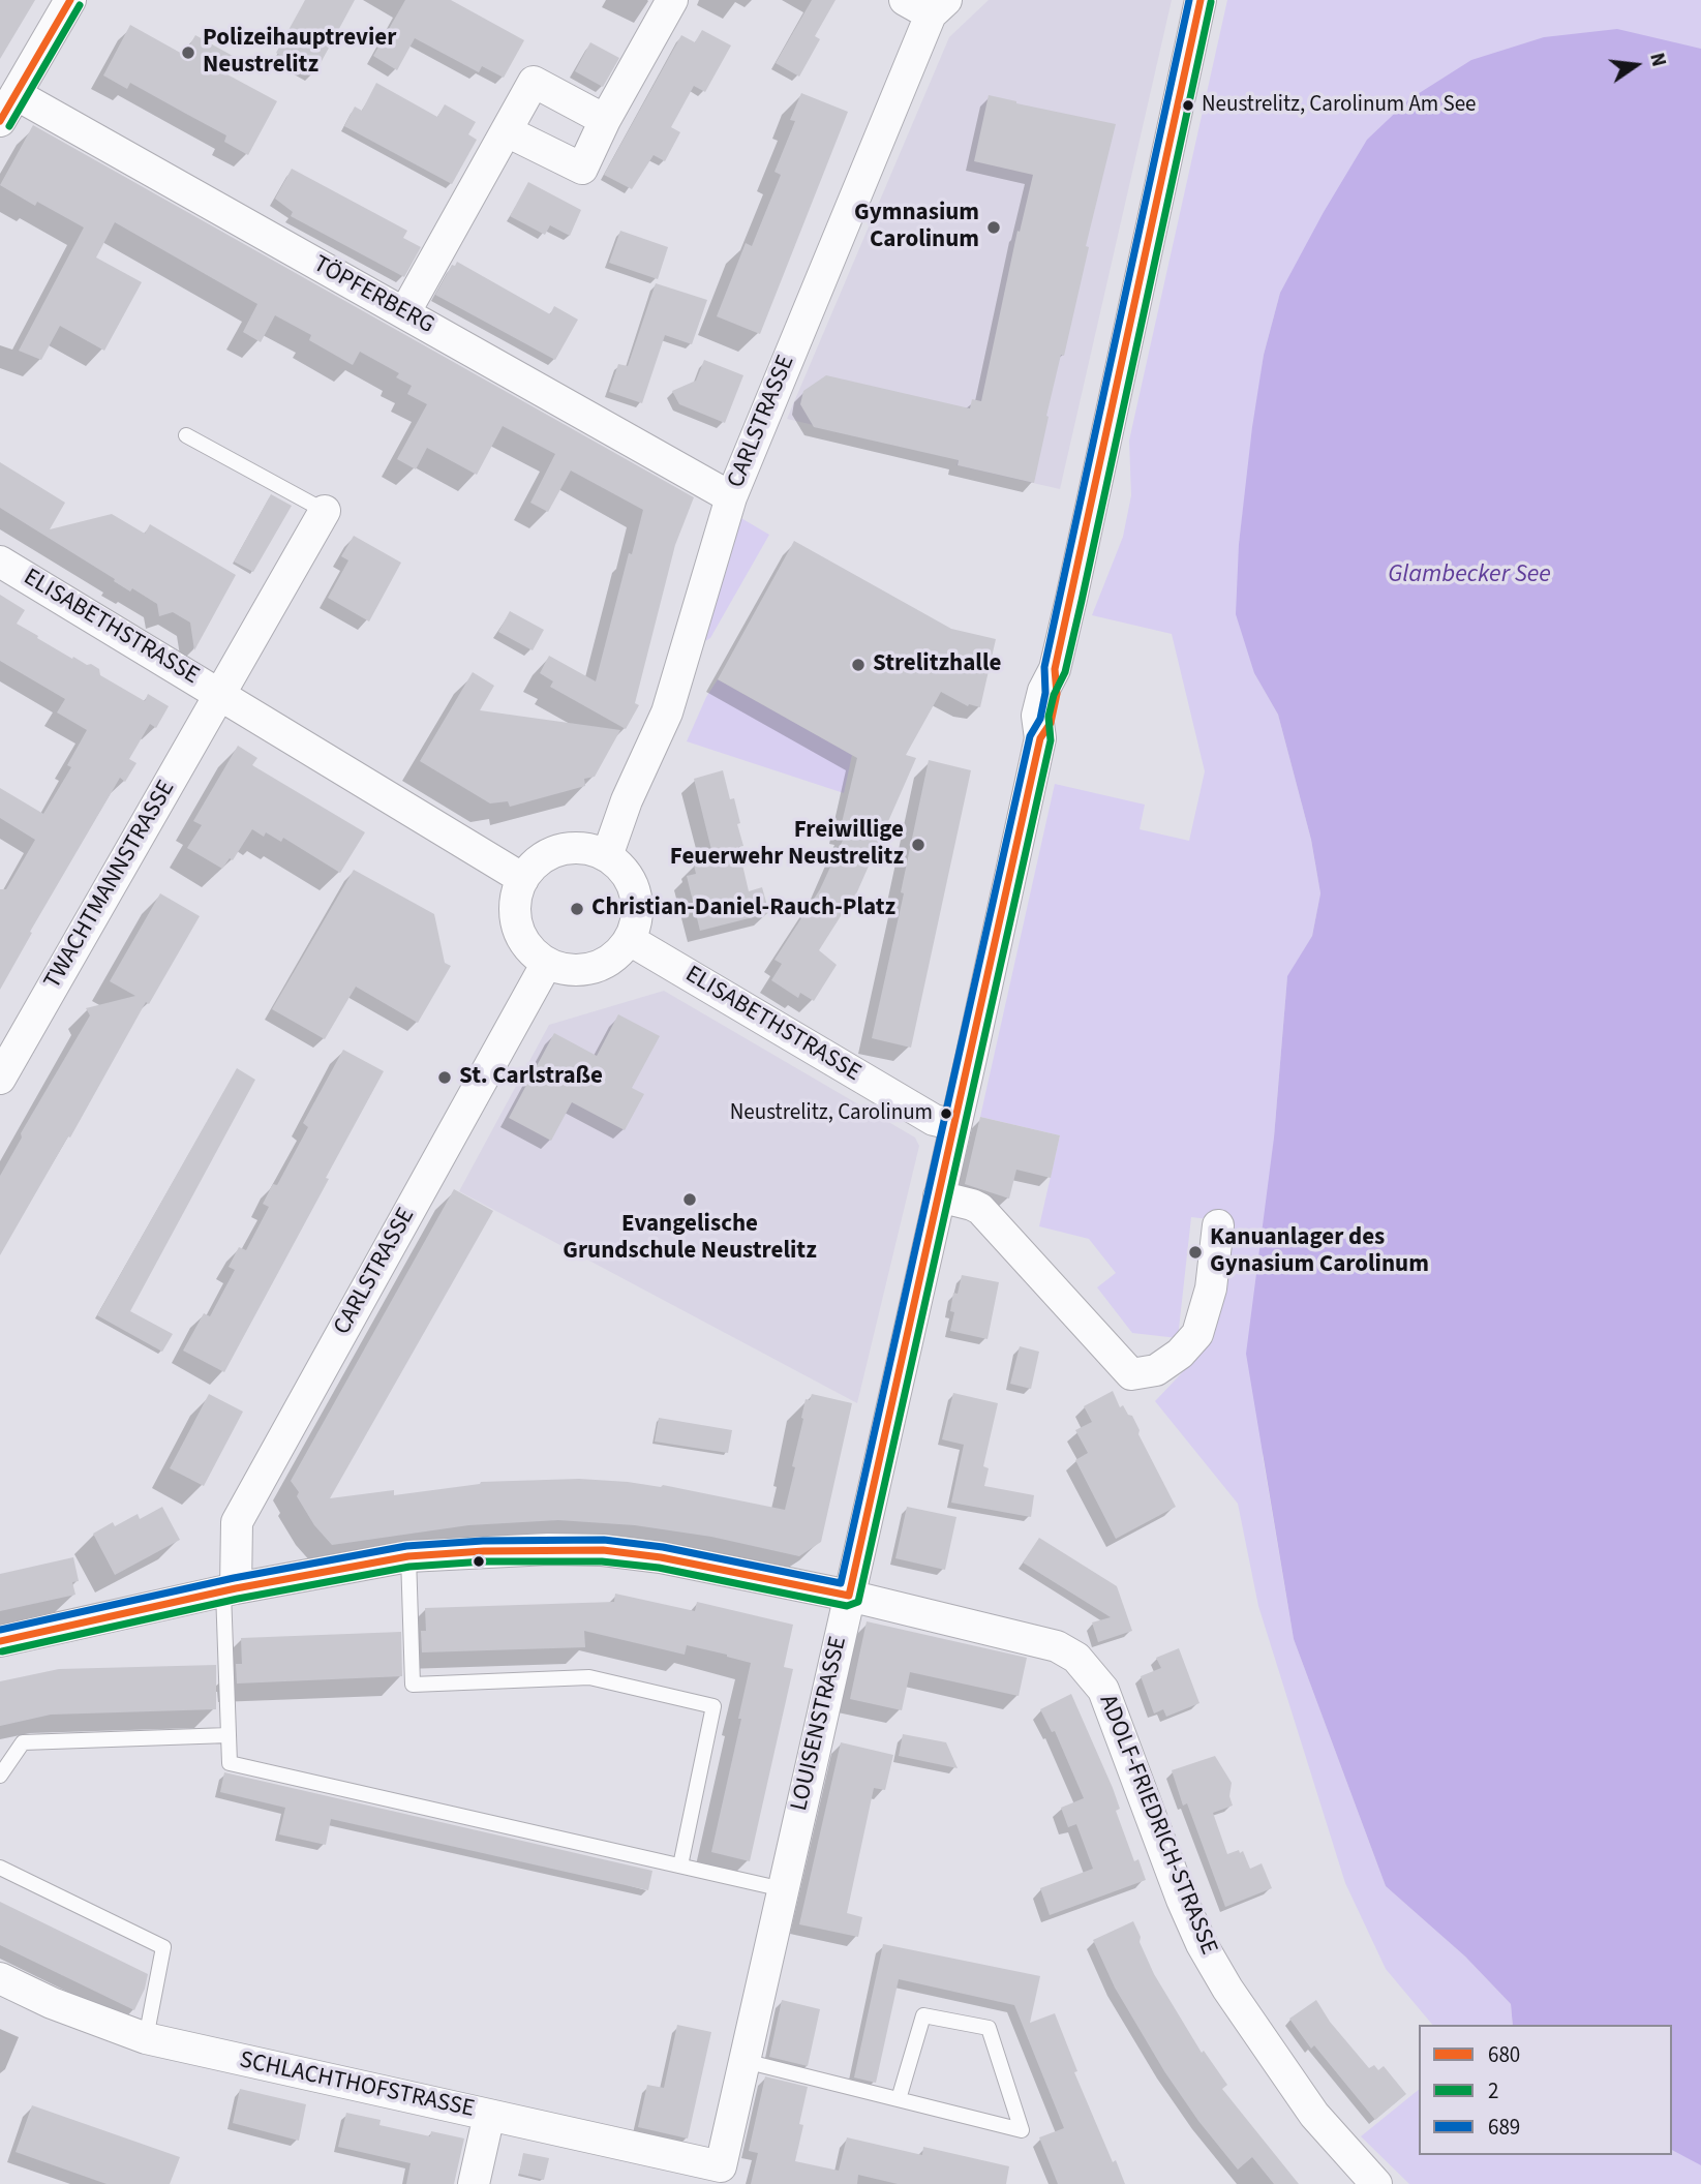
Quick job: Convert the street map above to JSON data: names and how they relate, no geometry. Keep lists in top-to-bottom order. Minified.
{"streets":{"street":["TÖPFERBERG","CARLSTRASSE","ELISABETHSTRASSE","TWACHTMANNSTRASSE","LOUISENSTRASSE","ADOLF-FRIEDRICH-STRASSE","SCHLACHTHOFSTRASSE"]},"crossings":[["TÖPFERBERG","CARLSTRASSE"],["CARLSTRASSE","ELISABETHSTRASSE"],["CARLSTRASSE","ADOLF-FRIEDRICH-STRASSE"],["ELISABETHSTRASSE","TWACHTMANNSTRASSE"],["ELISABETHSTRASSE","LOUISENSTRASSE"],["LOUISENSTRASSE","ADOLF-FRIEDRICH-STRASSE"],["LOUISENSTRASSE","SCHLACHTHOFSTRASSE"]],"water":["Glambecker See"],"places":["Polizeihauptrevier Neustrelitz","Neustrelitz, Carolinum Am See","Gymnasium Carolinum","Strelitzhalle","Freiwillige Feuerwehr Neustrelitz","Christian-Daniel-Rauch-Platz","St. Carlstraße","Neustrelitz, Carolinum","Evangelische Grundschule Neustrelitz","Kanuanlager des Gynasium Carolinum"],"lines":["transit line 680","transit line 689","transit line 2"],"legend":["680","2","689"],"north":"right"}
